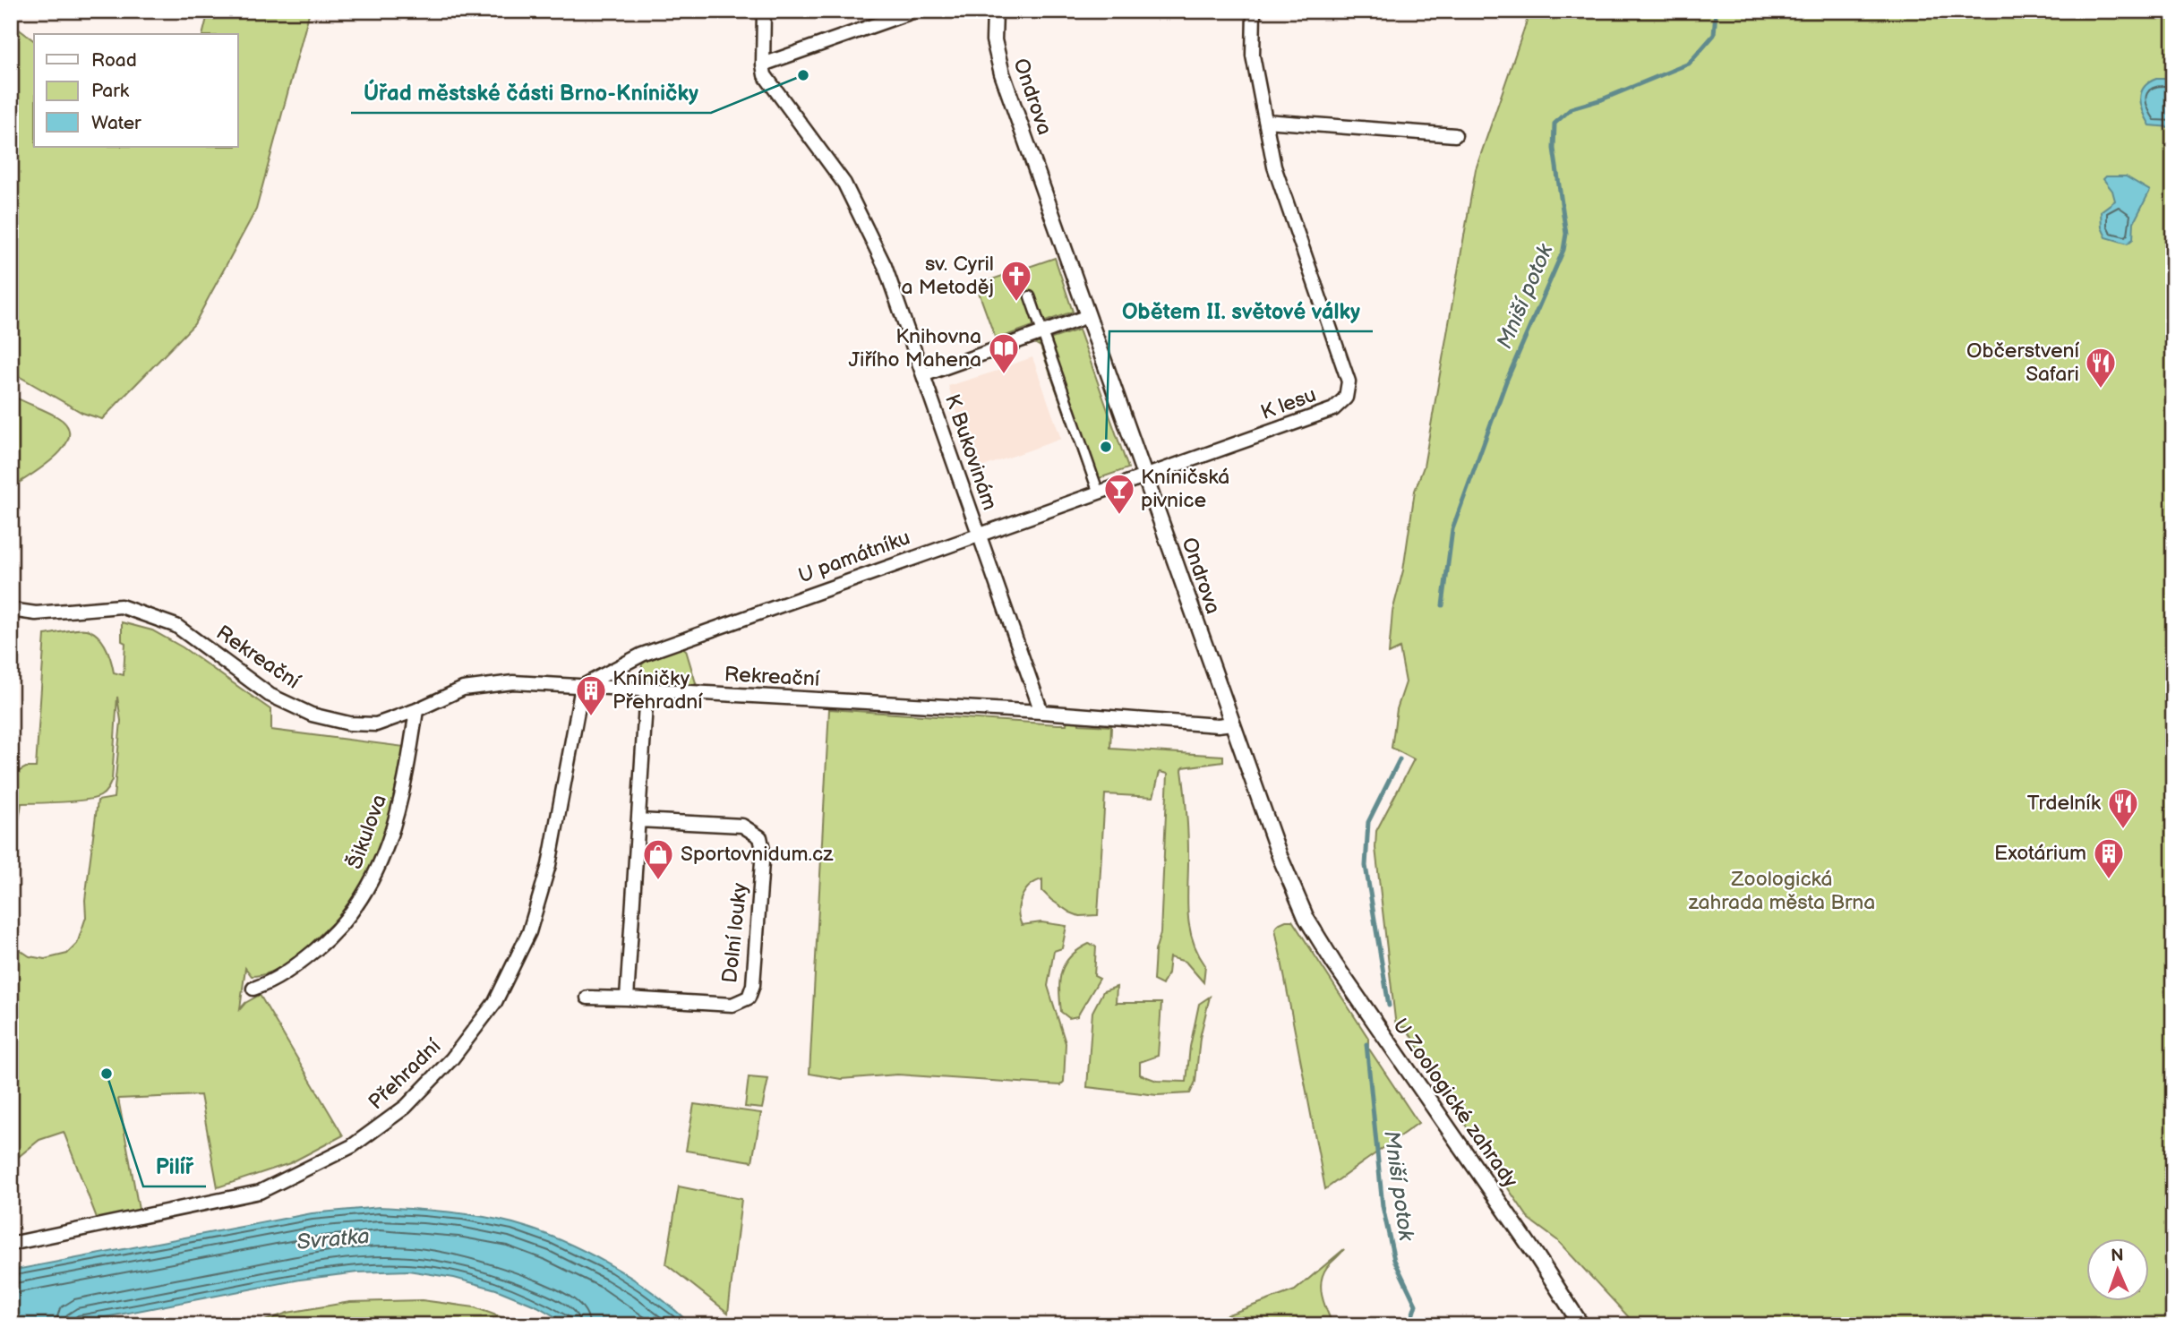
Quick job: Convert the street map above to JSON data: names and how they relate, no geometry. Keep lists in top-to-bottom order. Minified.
{"streets":{"street":["Ondrova","K lesu","K Bukovinám","U památníku","Rekreační","Šikulova","Dolní louky","Přehradní","U Zoologické zahrady"]},"crossings":[["Ondrova","K lesu"],["Ondrova","U památníku"],["Ondrova","Rekreační"],["Ondrova","U Zoologické zahrady"],["K lesu","U památníku"],["K Bukovinám","U památníku"],["K Bukovinám","Rekreační"],["U památníku","Rekreační"],["U památníku","Přehradní"],["Rekreační","Šikulova"],["Rekreační","Přehradní"]],"water":["Mniší potok","Svratka"],"parks":["Zoologická zahrada města Brna"],"places":{"other":["Úřad městské části Brno-Kníničky","Obětem II. světové války","Pilíř"],"church":["sv. Cyril a Metoděj"],"library":["Knihovna Jiřího Mahena"],"restaurant":["Občerstvení Safari","Trdelník"],"bar":["Kníničská pivnice"],"building":["Kníničky Přehradní","Exotárium"],"shop":["Sportovnidum.cz"]},"legend":["Road","Park","Water"],"north":"top"}
